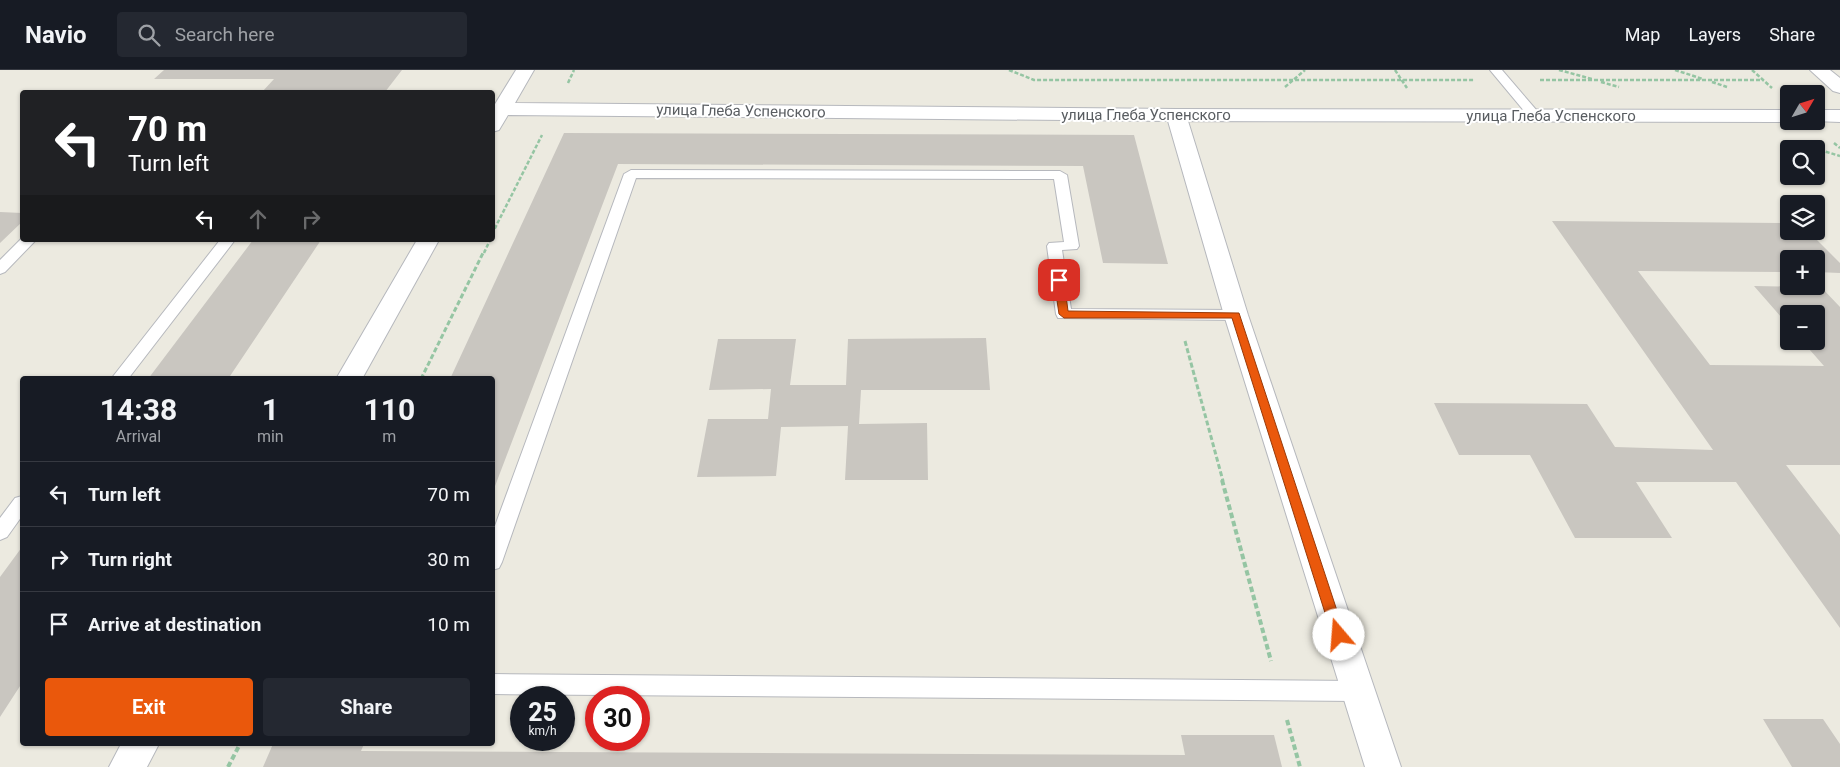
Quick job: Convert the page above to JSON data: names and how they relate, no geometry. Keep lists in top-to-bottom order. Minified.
{"streets":{"street":["улица Глеба Успенского"]},"north":"top right","page":{"header":"Navio","search":"Search here","nav":["Map","Layers","Share"],"map_buttons":["+","−"],"turn":["70 m","Turn left"],"eta":["14:38","Arrival","1","min","110","m"],"list":[{"name":"Turn left","value":"70 m"},{"name":"Turn right","value":"30 m"},{"name":"Arrive at destination","value":"10 m"}],"buttons":["Exit","Share"],"speed":"25 km/h","limit":"30"}}
